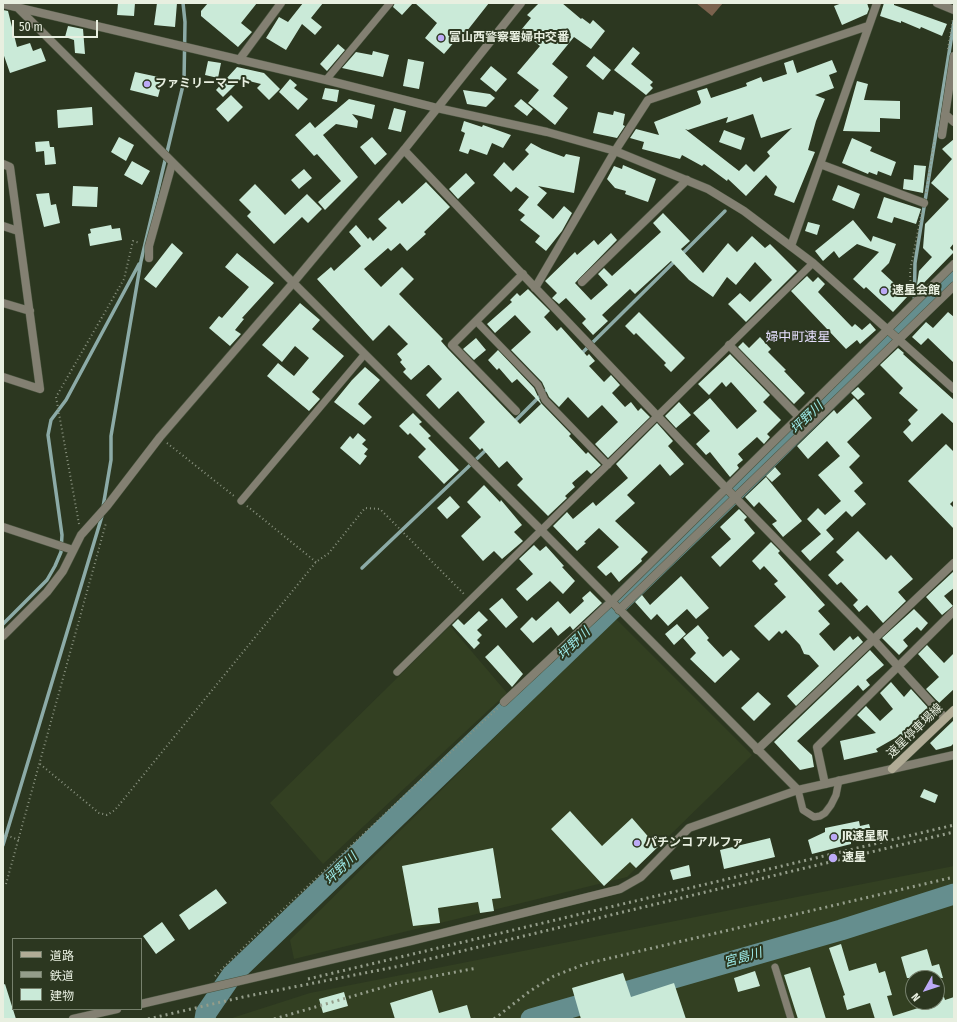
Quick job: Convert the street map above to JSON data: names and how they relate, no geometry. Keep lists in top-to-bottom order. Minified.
{"streets":{"main road":["速星停車場線"]},"districts":["婦中町速星"],"water":["坪野川","宮島川"],"places":["富山西警察署婦中交番","ファミリーマート","速星会館","JR速星駅","パチンコ アルファ","速星"],"legend":["道路","鉄道","建物"],"scale_bar":"50 m","north":"bottom left"}
